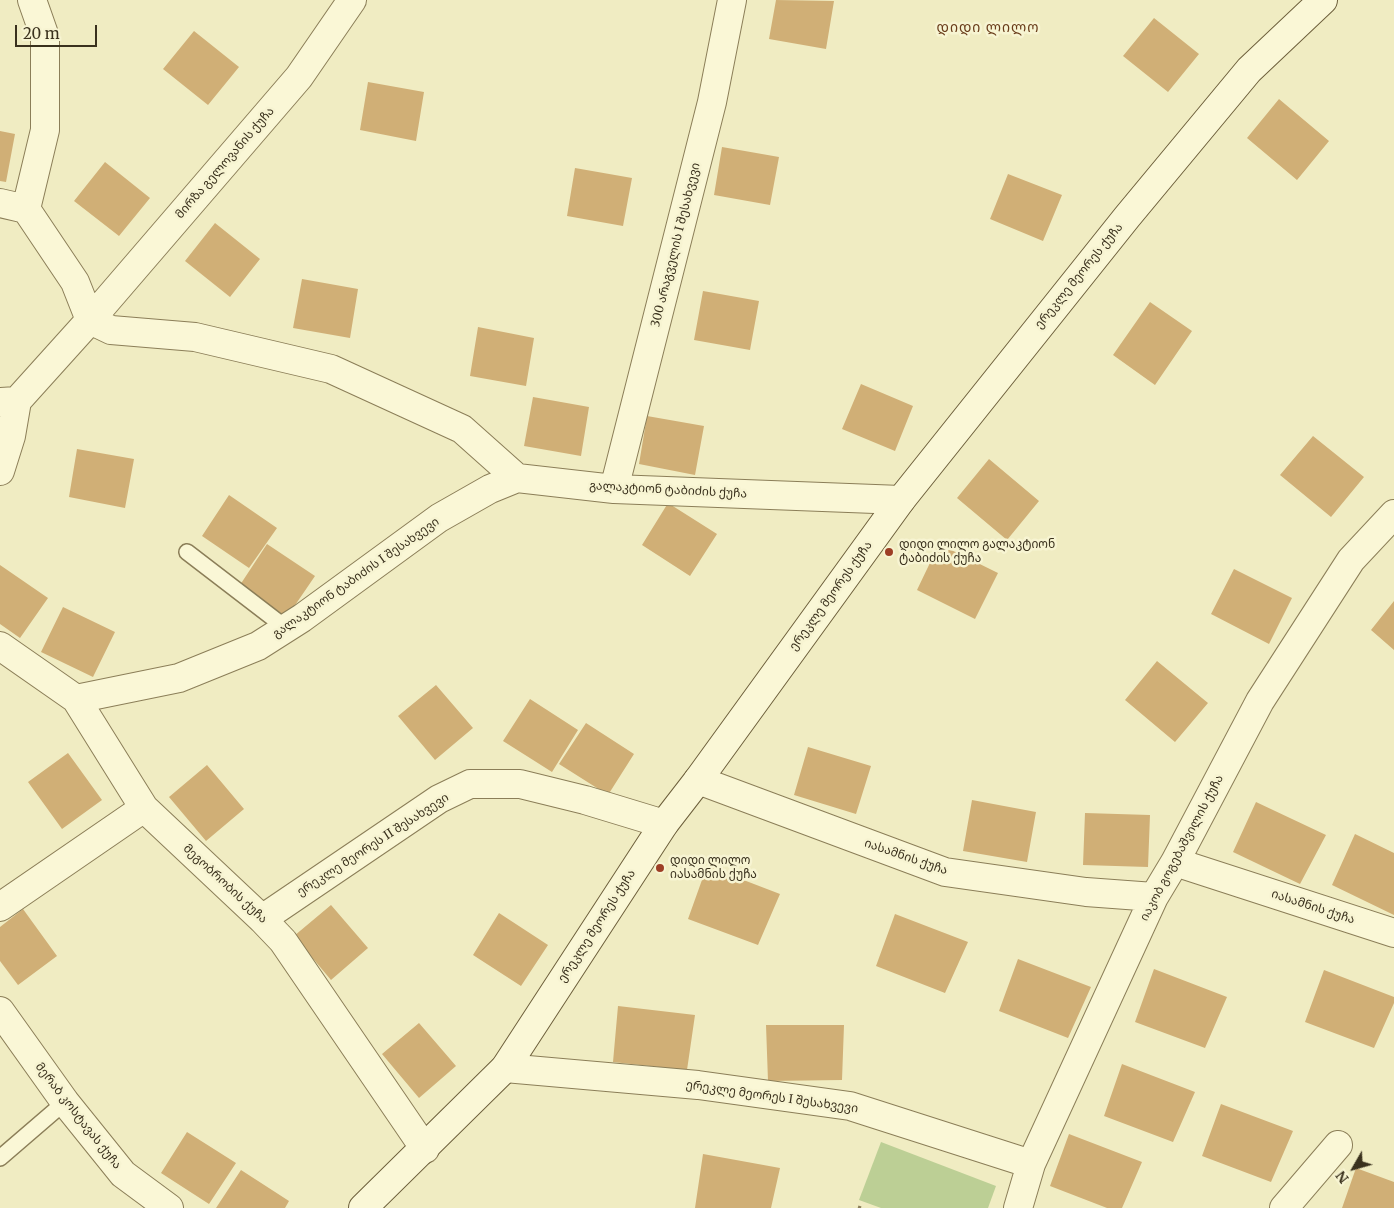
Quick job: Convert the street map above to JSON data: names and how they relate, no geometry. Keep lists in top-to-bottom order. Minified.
{"streets":{"street":["მირზა გელოვანის ქუჩა","300 არაგველის I შესახვევი","ერეკლე მეორეს ქუჩა","გალაკტიონ ტაბიძის ქუჩა","გალაკტიონ ტაბიძის I შესახვევი","ერეკლე მეორეს II შესახვევი","იაკობ გოგებაშვილის ქუჩა","იასამნის ქუჩა","მეგობრობის ქუჩა","ერეკლე მეორეს I შესახვევი","მერაბ კოსტავას ქუჩა"]},"crossings":[["300 არაგველის I შესახვევი","გალაკტიონ ტაბიძის ქუჩა"],["ერეკლე მეორეს ქუჩა","გალაკტიონ ტაბიძის ქუჩა"],["ერეკლე მეორეს ქუჩა","ერეკლე მეორეს II შესახვევი"],["ერეკლე მეორეს ქუჩა","იასამნის ქუჩა"],["ერეკლე მეორეს ქუჩა","მეგობრობის ქუჩა"],["ერეკლე მეორეს ქუჩა","ერეკლე მეორეს I შესახვევი"],["გალაკტიონ ტაბიძის ქუჩა","გალაკტიონ ტაბიძის I შესახვევი"],["გალაკტიონ ტაბიძის I შესახვევი","მეგობრობის ქუჩა"],["ერეკლე მეორეს II შესახვევი","მეგობრობის ქუჩა"],["იაკობ გოგებაშვილის ქუჩა","იასამნის ქუჩა"],["იაკობ გოგებაშვილის ქუჩა","ერეკლე მეორეს I შესახვევი"]],"districts":["დიდი ლილო"],"places":["დიდი ლილო გალაკტიონ ტაბიძის ქუჩა","დიდი ლილო იასამნის ქუჩა"],"scale_bar":"20 m","north":"bottom left"}
